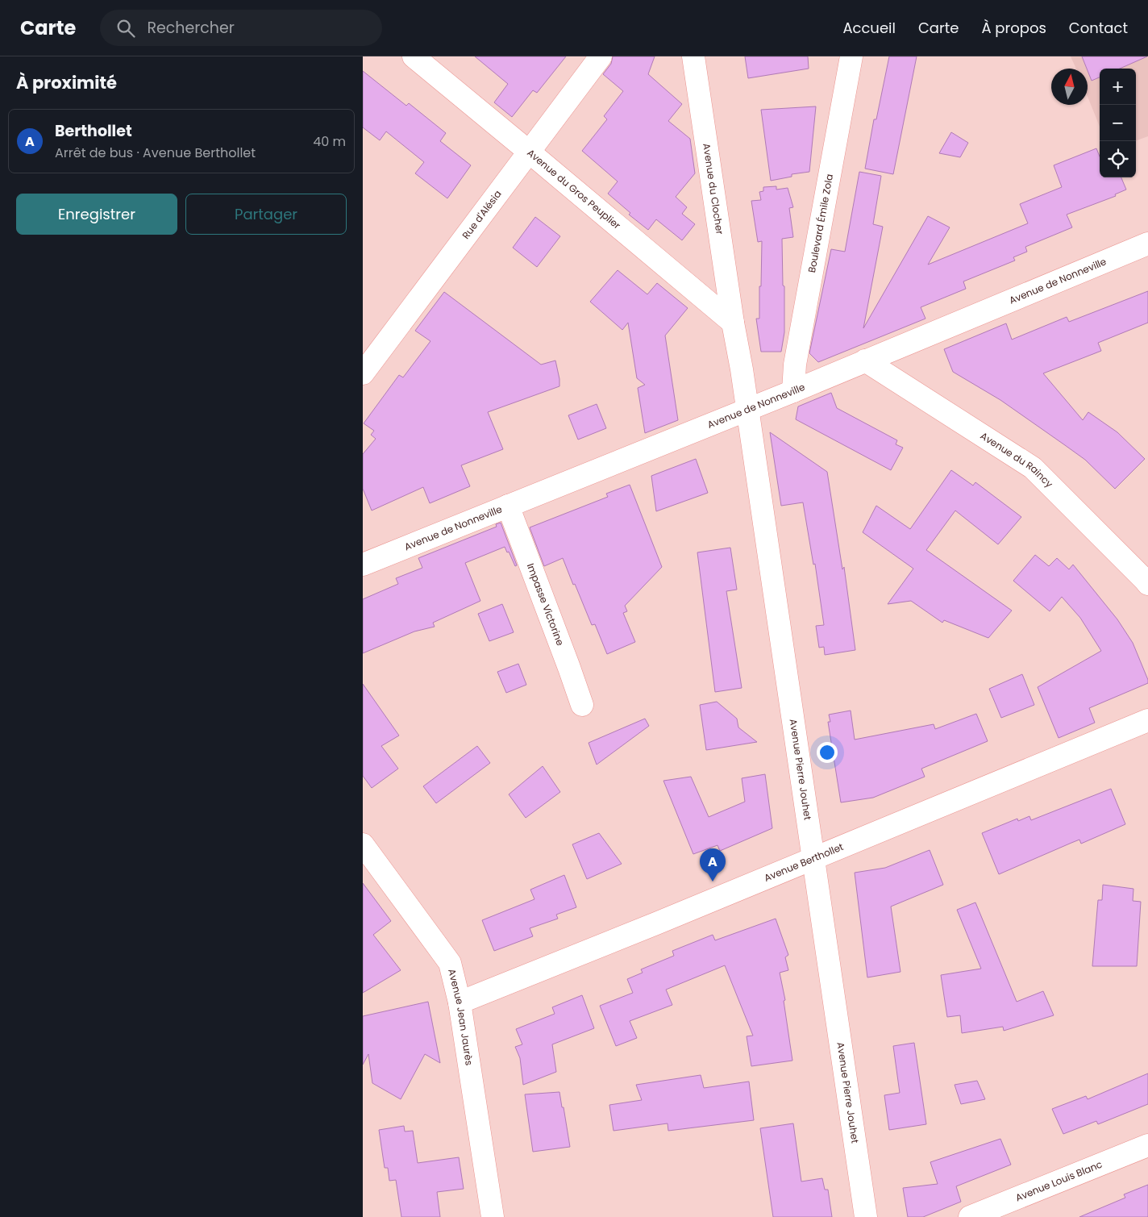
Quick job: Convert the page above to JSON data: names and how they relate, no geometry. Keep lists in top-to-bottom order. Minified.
{"streets":{"street":["Avenue du Gros Peuplier","Avenue du Clocher","Rue d'Alésia","Boulevard Émile Zola","Avenue de Nonneville","Avenue du Raincy","Impasse Victorine","Avenue Pierre Jouhet","Avenue Berthollet","Avenue Jean Jaurès","Avenue Louis Blanc"]},"crossings":[["Avenue du Gros Peuplier","Avenue du Clocher"],["Avenue du Gros Peuplier","Rue d'Alésia"],["Avenue du Gros Peuplier","Avenue Pierre Jouhet"],["Avenue du Clocher","Avenue Pierre Jouhet"],["Boulevard Émile Zola","Avenue de Nonneville"],["Avenue de Nonneville","Avenue du Raincy"],["Avenue de Nonneville","Impasse Victorine"],["Avenue de Nonneville","Avenue Pierre Jouhet"],["Avenue Pierre Jouhet","Avenue Berthollet"],["Avenue Berthollet","Avenue Jean Jaurès"]],"north":"top","page":{"header":"Carte","search":"Rechercher","nav":["Accueil","Carte","À propos","Contact"],"heading":"À proximité","map_buttons":["+","−"],"list":[{"mark":"A","name":"Berthollet","note":"Arrêt de bus · Avenue Berthollet","value":"40 m"}],"buttons":["Enregistrer","Partager"],"pins":"A"}}
